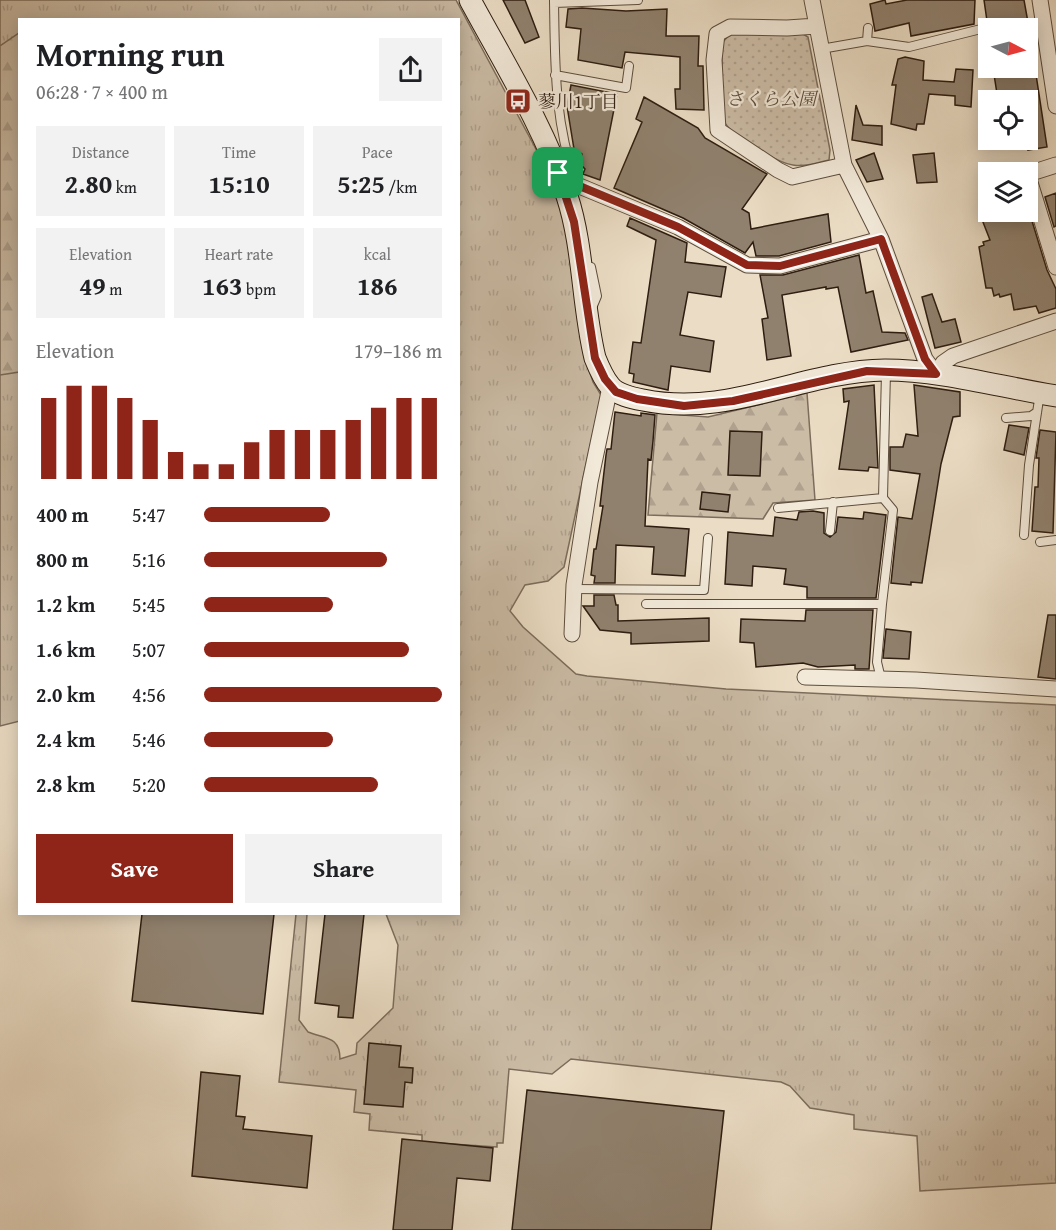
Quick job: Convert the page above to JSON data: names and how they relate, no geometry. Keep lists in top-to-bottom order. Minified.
{"parks":["さくら公園"],"places":{"bus stop":["蓼川1丁目"]},"north":"right","page":{"heading":["Morning run","06:28 · 7 × 400 m"],"stats":[["Distance","2.80 km"],["Time","15:10"],["Pace","5:25 /km"],["Elevation","49 m"],["Heart rate","163 bpm"],["kcal","186"]],"chart":["Elevation","179–186 m"],"list":[{"name":"400 m","note":"5:47"},{"name":"800 m","note":"5:16"},{"name":"1.2 km","note":"5:45"},{"name":"1.6 km","note":"5:07"},{"name":"2.0 km","note":"4:56"},{"name":"2.4 km","note":"5:46"},{"name":"2.8 km","note":"5:20"}],"buttons":["Save","Share"]}}
